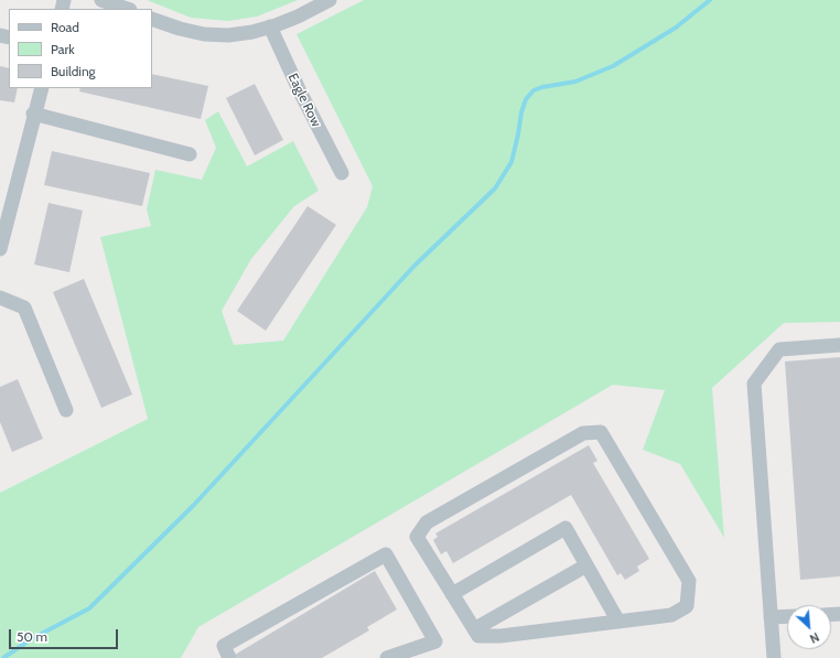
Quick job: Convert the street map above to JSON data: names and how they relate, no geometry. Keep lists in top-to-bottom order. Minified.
{"streets":{"street":["Eagle Row"]},"legend":["Road","Park","Building"],"scale_bar":"50 m","north":"bottom right"}
